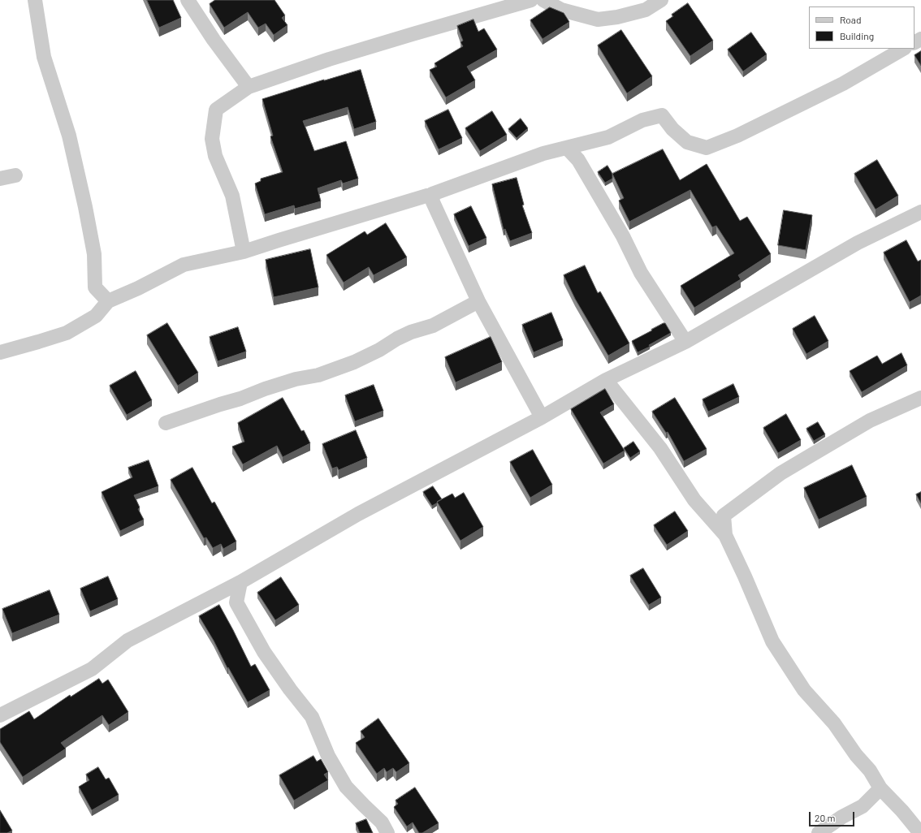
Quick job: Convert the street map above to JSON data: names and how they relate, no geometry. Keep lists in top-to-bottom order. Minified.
{"legend":["Road","Building"],"scale_bar":"20 m"}
